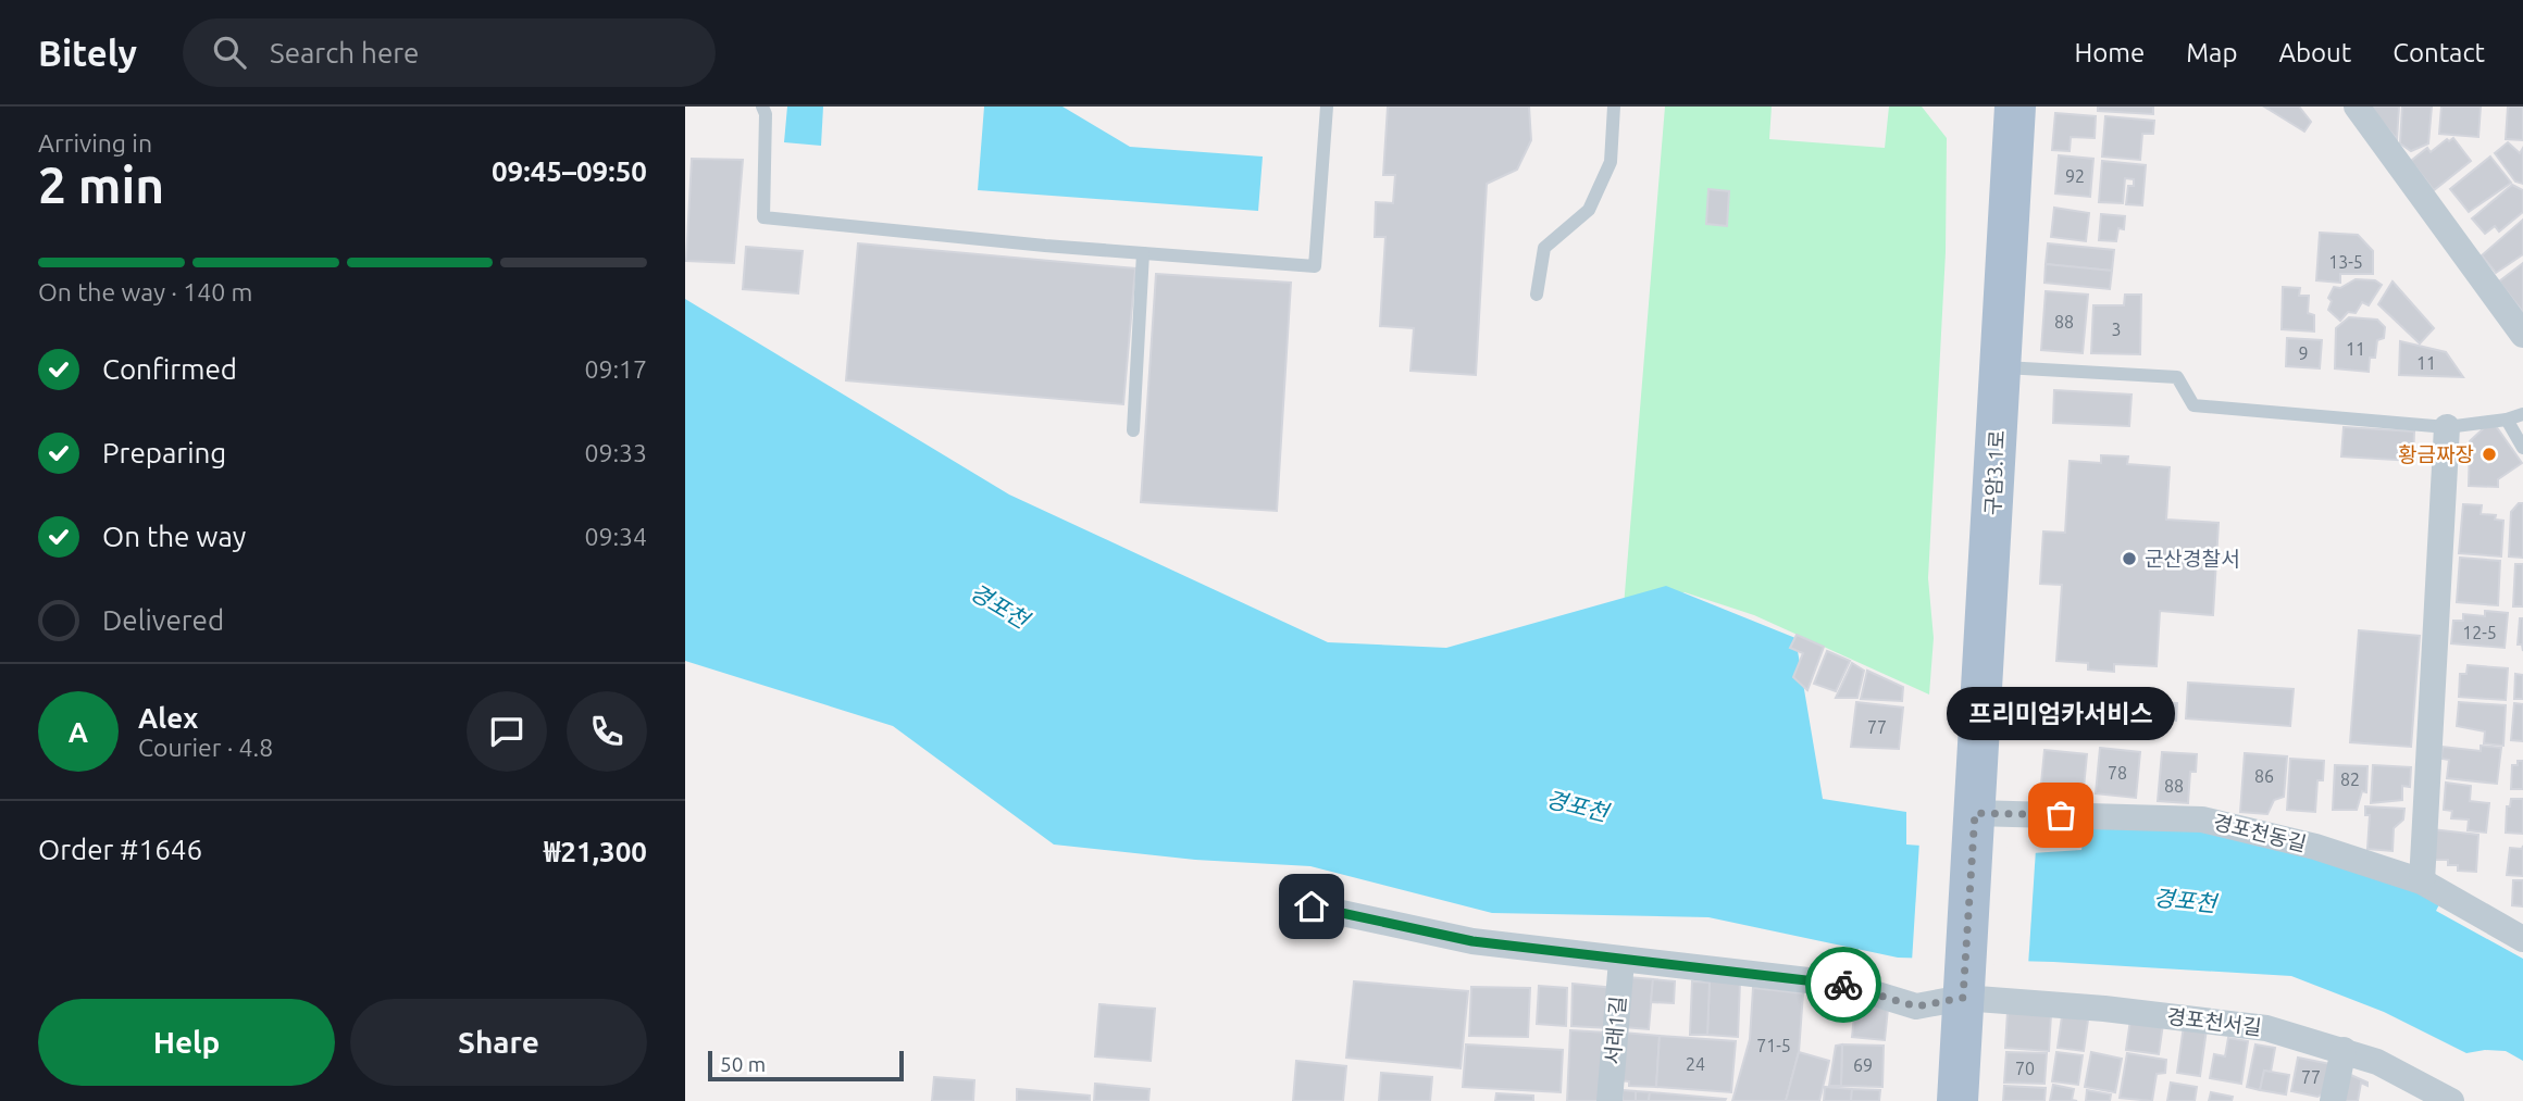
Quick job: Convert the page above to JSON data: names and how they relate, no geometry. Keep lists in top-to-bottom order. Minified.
{"streets":{"main road":["구암3.1로"],"street":["경포천동길","경포천서길","서래1길"]},"crossings":[["구암3.1로","경포천동길"],["구암3.1로","경포천서길"]],"water":["경포천"],"places":["황금짜장","군산경찰서","프리미엄카서비스"],"house_numbers":["92","13-5","88","3","11","9","11","12-5","77","78","86","82","88","71-5","24","69","70","77"],"scale_bar":"50 m","page":{"header":"Bitely","search":"Search here","nav":["Home","Map","About","Contact"],"heading":["2 min","Arriving in","09:45–09:50"],"panel":["Alex","Courier · 4.8","Order #1646","₩21,300"],"bar":"On the way · 140 m","list":[["Confirmed","09:17"],["Preparing","09:33"],["On the way","09:34"],"Delivered"],"bubble":"프리미엄카서비스","round":"A","buttons":["Help","Share"],"scale":"50 m"}}
